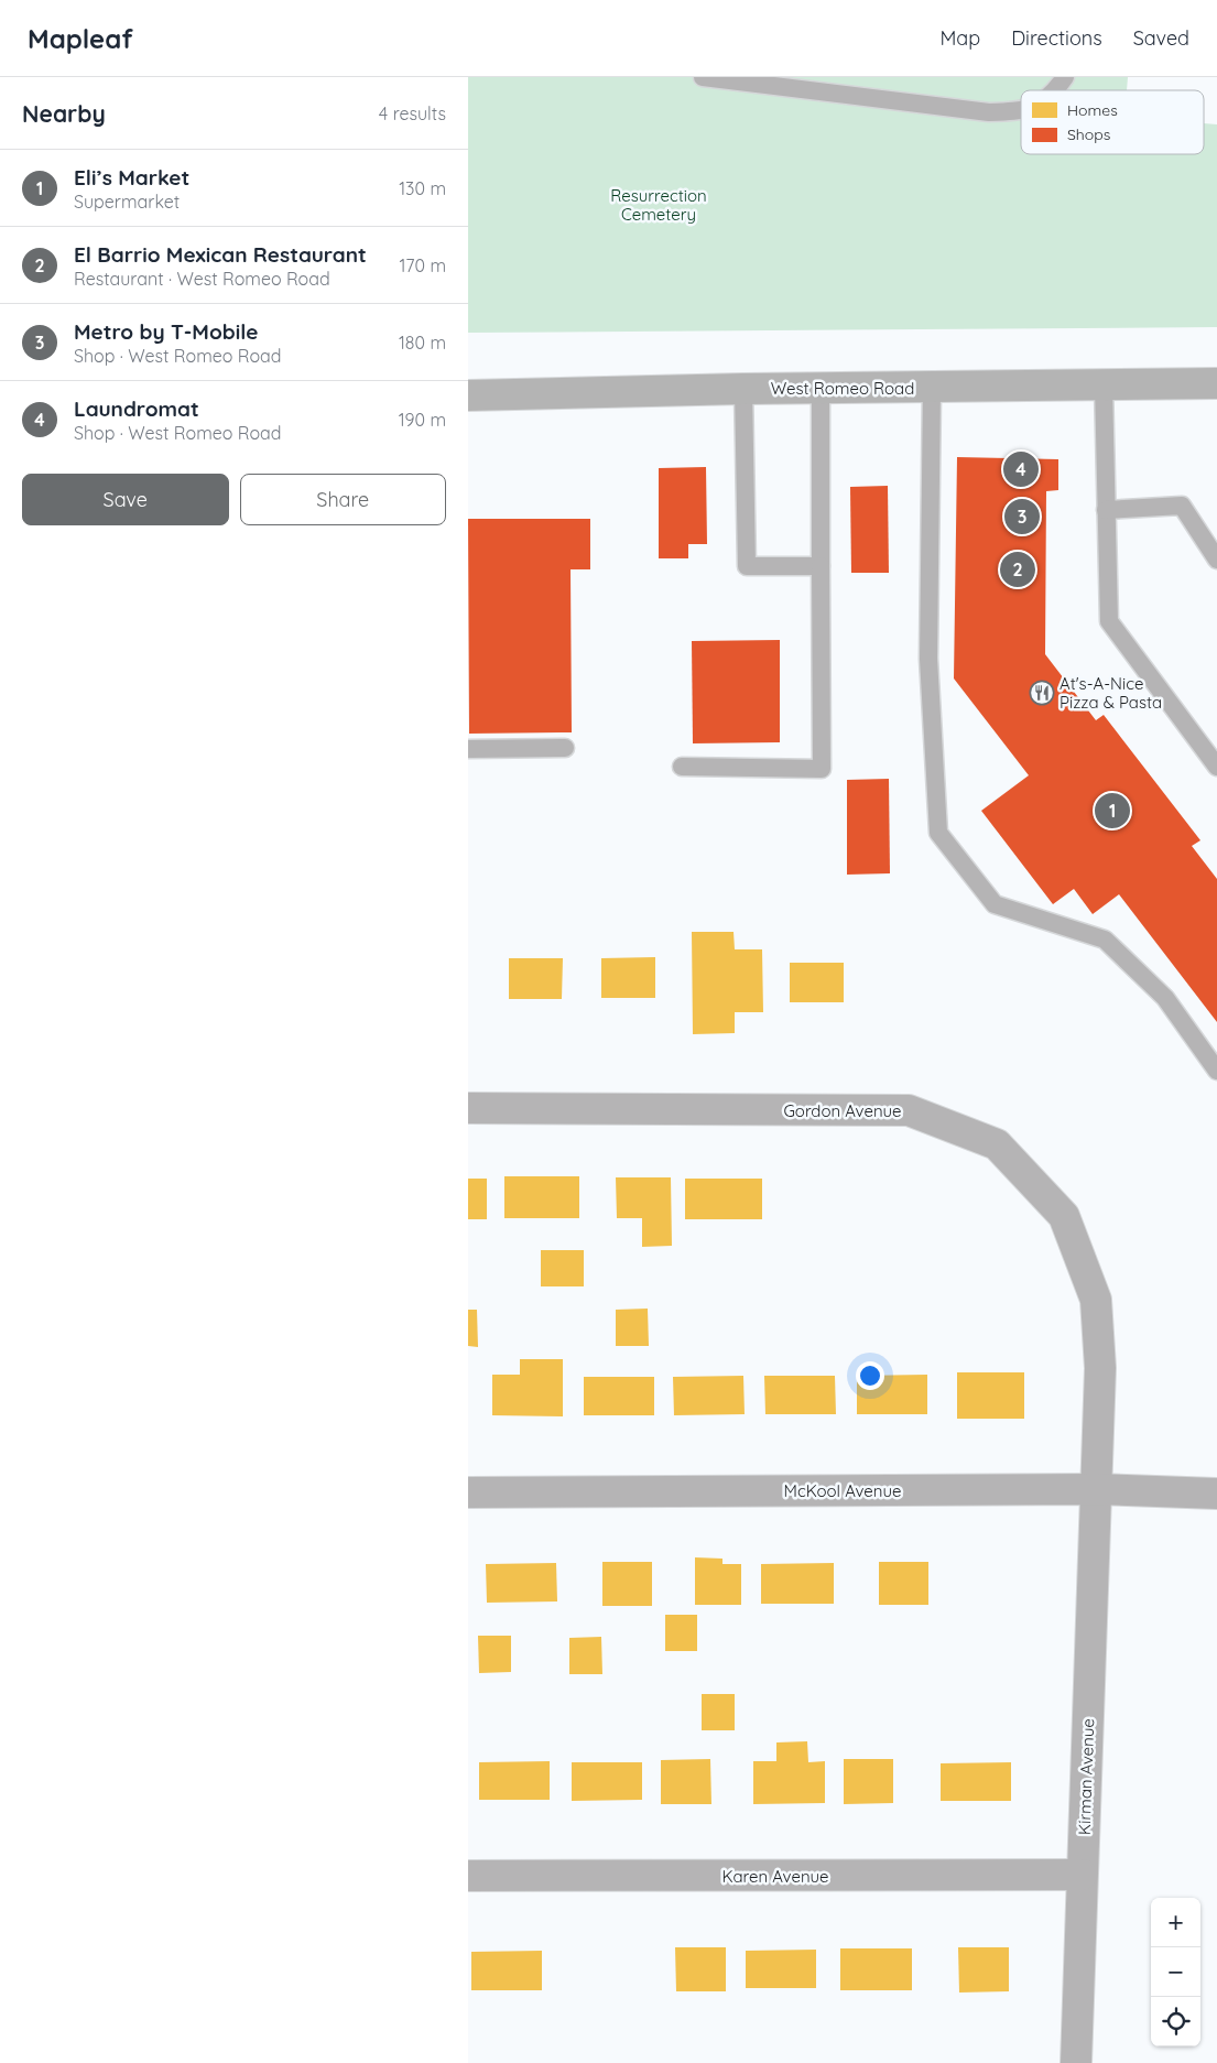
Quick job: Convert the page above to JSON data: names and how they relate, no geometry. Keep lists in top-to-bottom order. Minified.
{"streets":{"main road":["West Romeo Road"],"street":["Gordon Avenue","McKool Avenue","Kirman Avenue","Karen Avenue"]},"crossings":[["Gordon Avenue","McKool Avenue"],["Gordon Avenue","Kirman Avenue"],["McKool Avenue","Kirman Avenue"],["Kirman Avenue","Karen Avenue"]],"parks":["Resurrection Cemetery"],"places":{"restaurant":["At's-A-Nice Pizza & Pasta"]},"legend":["Homes","Shops"],"page":{"header":"Mapleaf","nav":["Map","Directions","Saved"],"heading":["Nearby","4 results"],"list":[{"mark":"1","name":"Eli’s Market","note":"Supermarket","value":"130 m"},{"mark":"2","name":"El Barrio Mexican Restaurant","note":"Restaurant · West Romeo Road","value":"170 m"},{"mark":"3","name":"Metro by T-Mobile","note":"Shop · West Romeo Road","value":"180 m"},{"mark":"4","name":"Laundromat","note":"Shop · West Romeo Road","value":"190 m"}],"pins":["4","3","2","1"],"buttons":["Save","Share"],"map_buttons":["+","−"]}}
